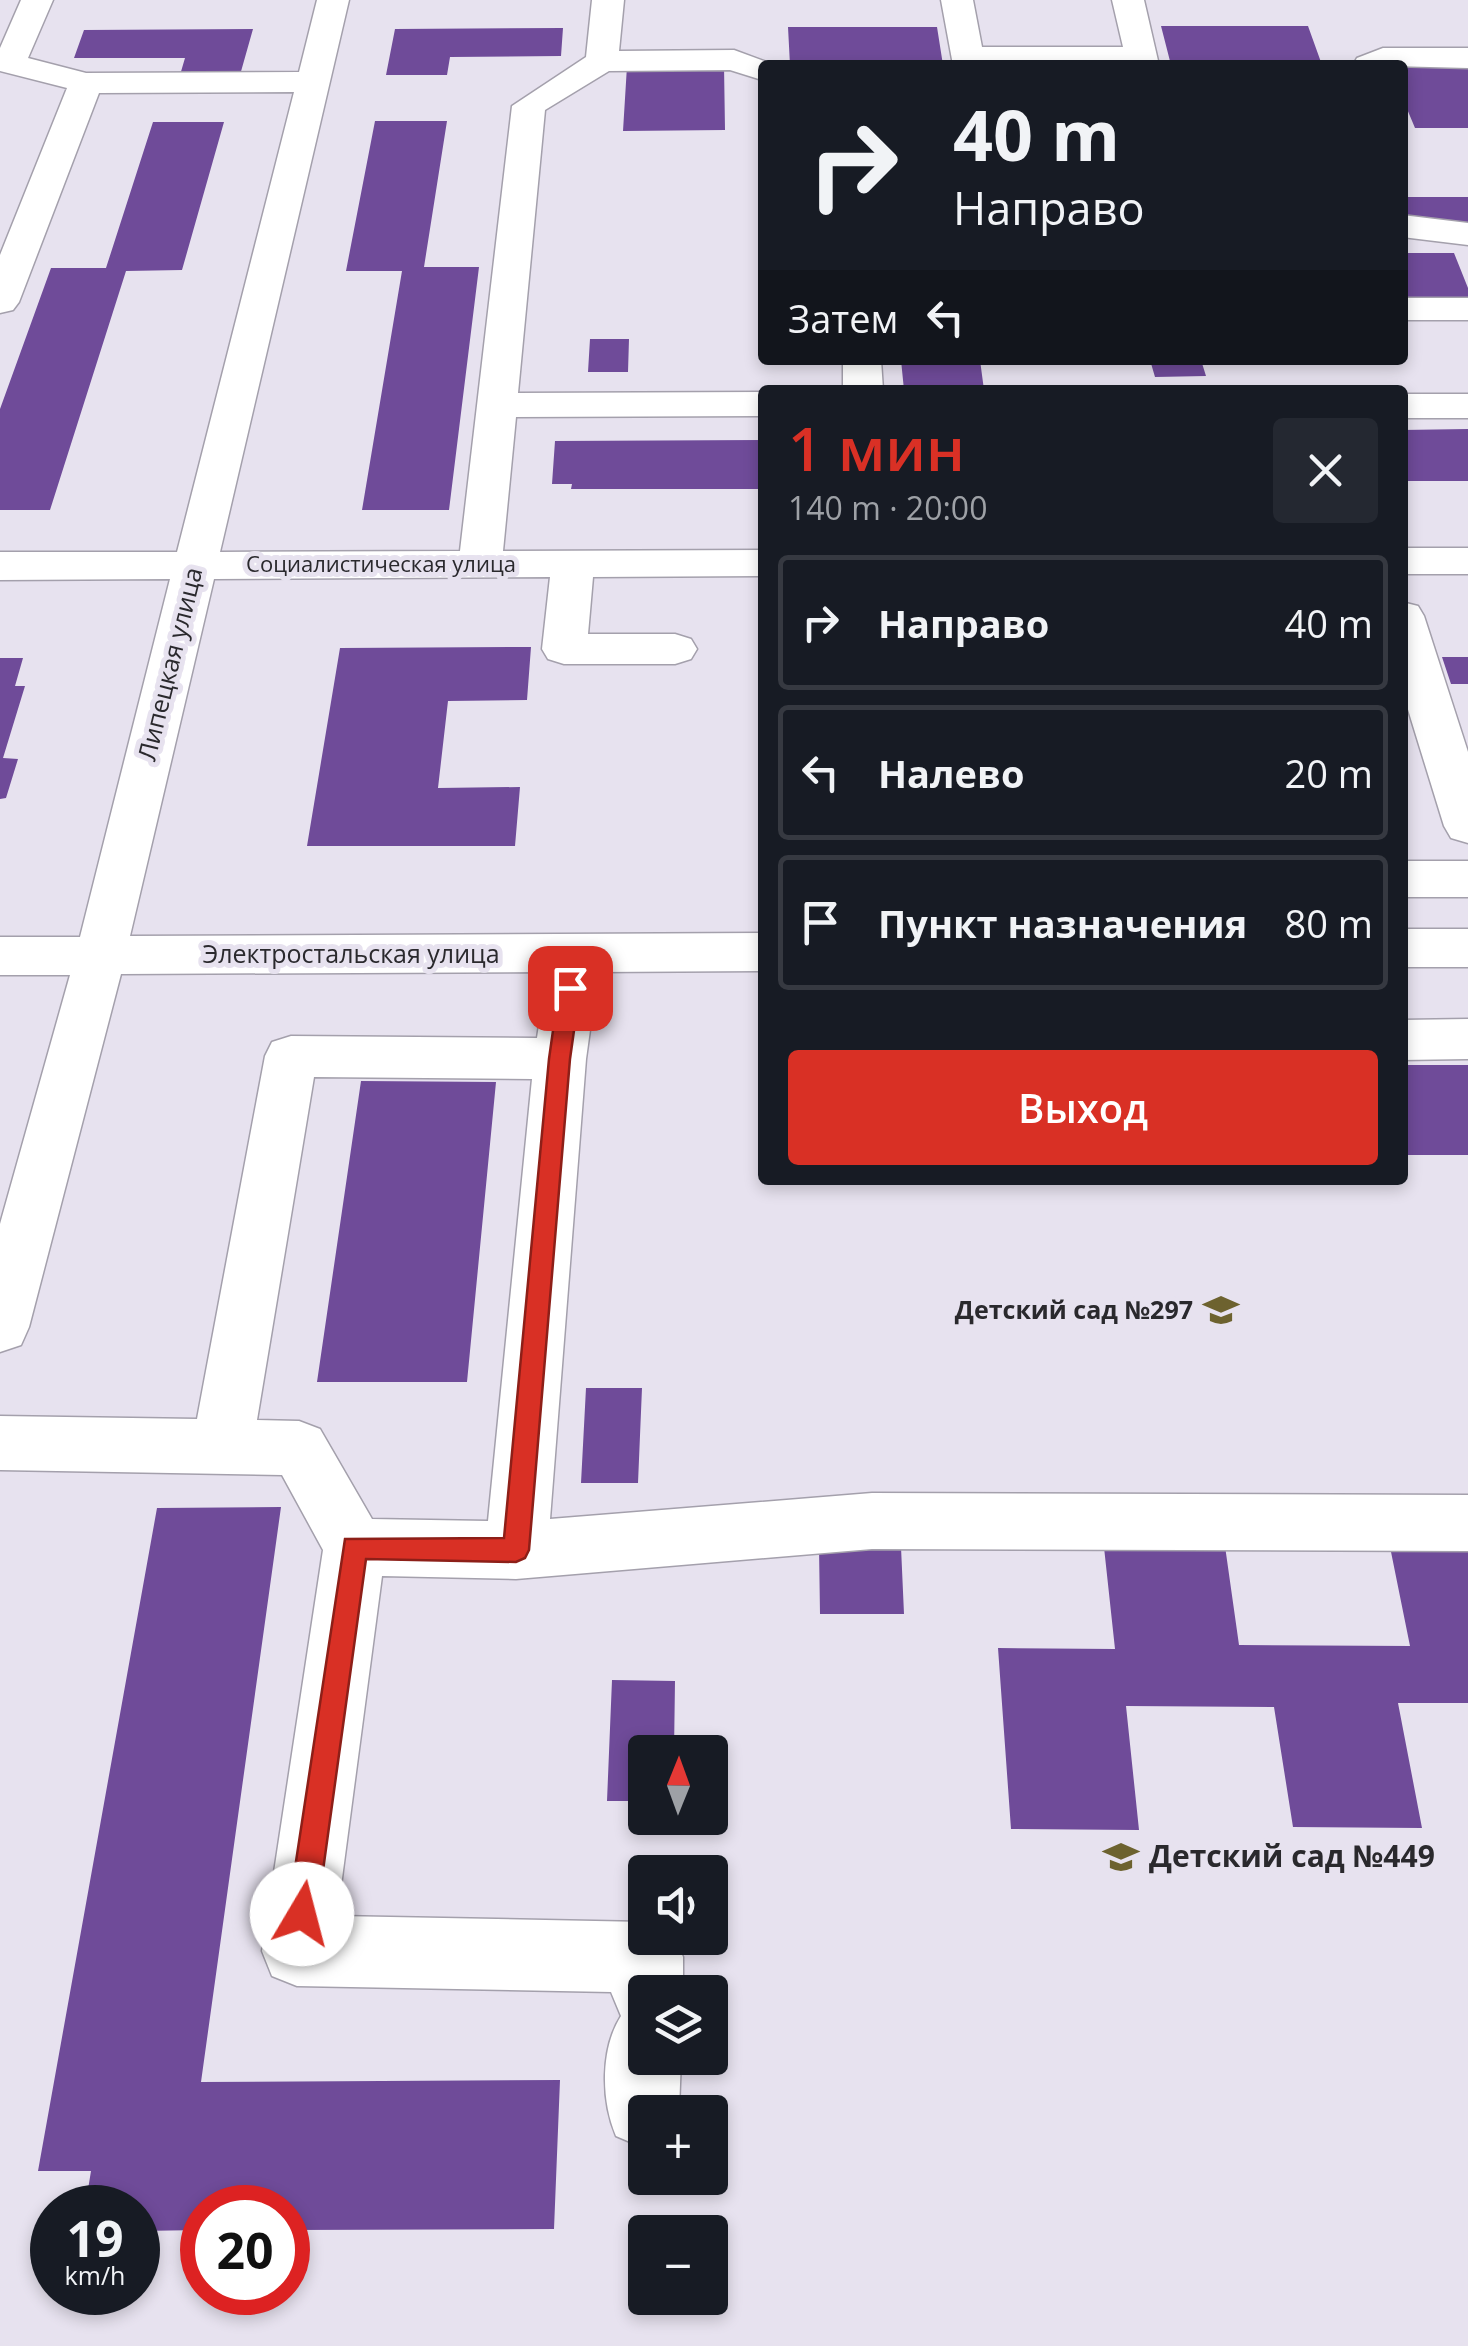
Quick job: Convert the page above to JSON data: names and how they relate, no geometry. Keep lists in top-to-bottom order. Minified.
{"streets":{"street":["Социалистическая улица","Липецкая улица","Электростальская улица"]},"crossings":[["Социалистическая улица","Липецкая улица"],["Липецкая улица","Электростальская улица"]],"places":{"school or university":["Детский сад №297","Детский сад №449"]},"north":"top","page":{"turn":["40 m","Направо"],"then":"Затем","heading":["1 мин","140 m · 20:00"],"list":[{"name":"Направо","value":"40 m"},{"name":"Налево","value":"20 m"},{"name":"Пункт назначения","value":"80 m"}],"buttons":"Выход","map_buttons":["+","−"],"speed":"19 km/h","limit":"20"}}
